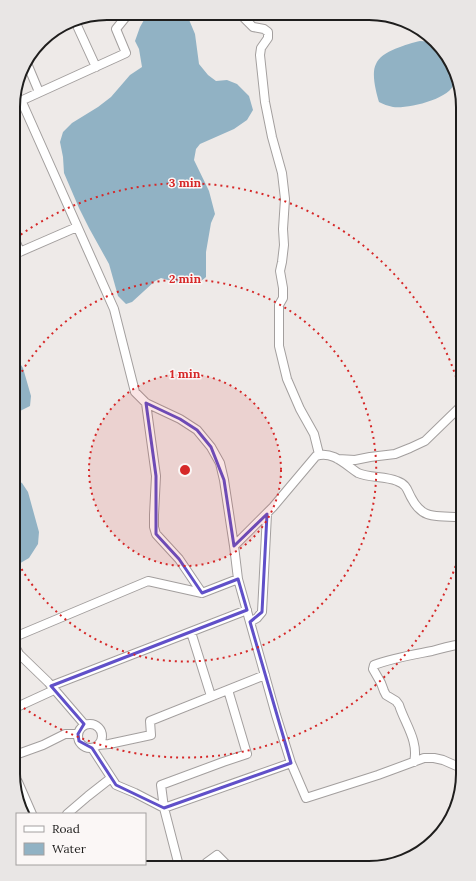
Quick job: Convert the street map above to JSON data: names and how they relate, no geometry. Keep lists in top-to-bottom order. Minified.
{"legend":["Road","Water"],"rings":["3 min","2 min","1 min"]}
